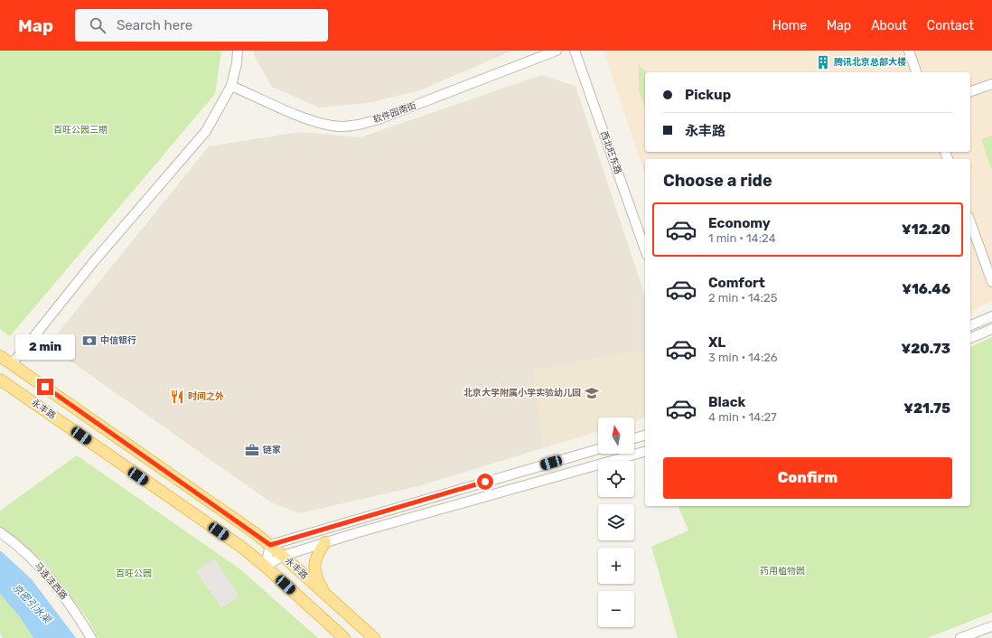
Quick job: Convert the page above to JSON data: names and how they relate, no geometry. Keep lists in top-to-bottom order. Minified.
{"streets":{"main road":["永丰路"],"street":["软件园南街","西北旺东路","马连洼西路"]},"water":["京密引水渠"],"parks":["百旺公园三期","药用植物园","百旺公园"],"places":{"building":["腾讯北京总部大楼"],"bank":["中信银行"],"school or university":["北京大学附属小学实验幼儿园"],"restaurant":["时间之外"],"office":["链家"]},"north":"top","page":{"header":"Map","search":"Search here","nav":["Home","Map","About","Contact"],"banner":["Pickup","永丰路"],"heading":"Choose a ride","list":[{"name":"Economy","note":"1 min · 14:24","value":"¥12.20"},{"name":"Comfort","note":"2 min · 14:25","value":"¥16.46"},{"name":"XL","note":"3 min · 14:26","value":"¥20.73"},{"name":"Black","note":"4 min · 14:27","value":"¥21.75"}],"bubble":"2 min","map_buttons":["+","−"],"buttons":"Confirm"}}
